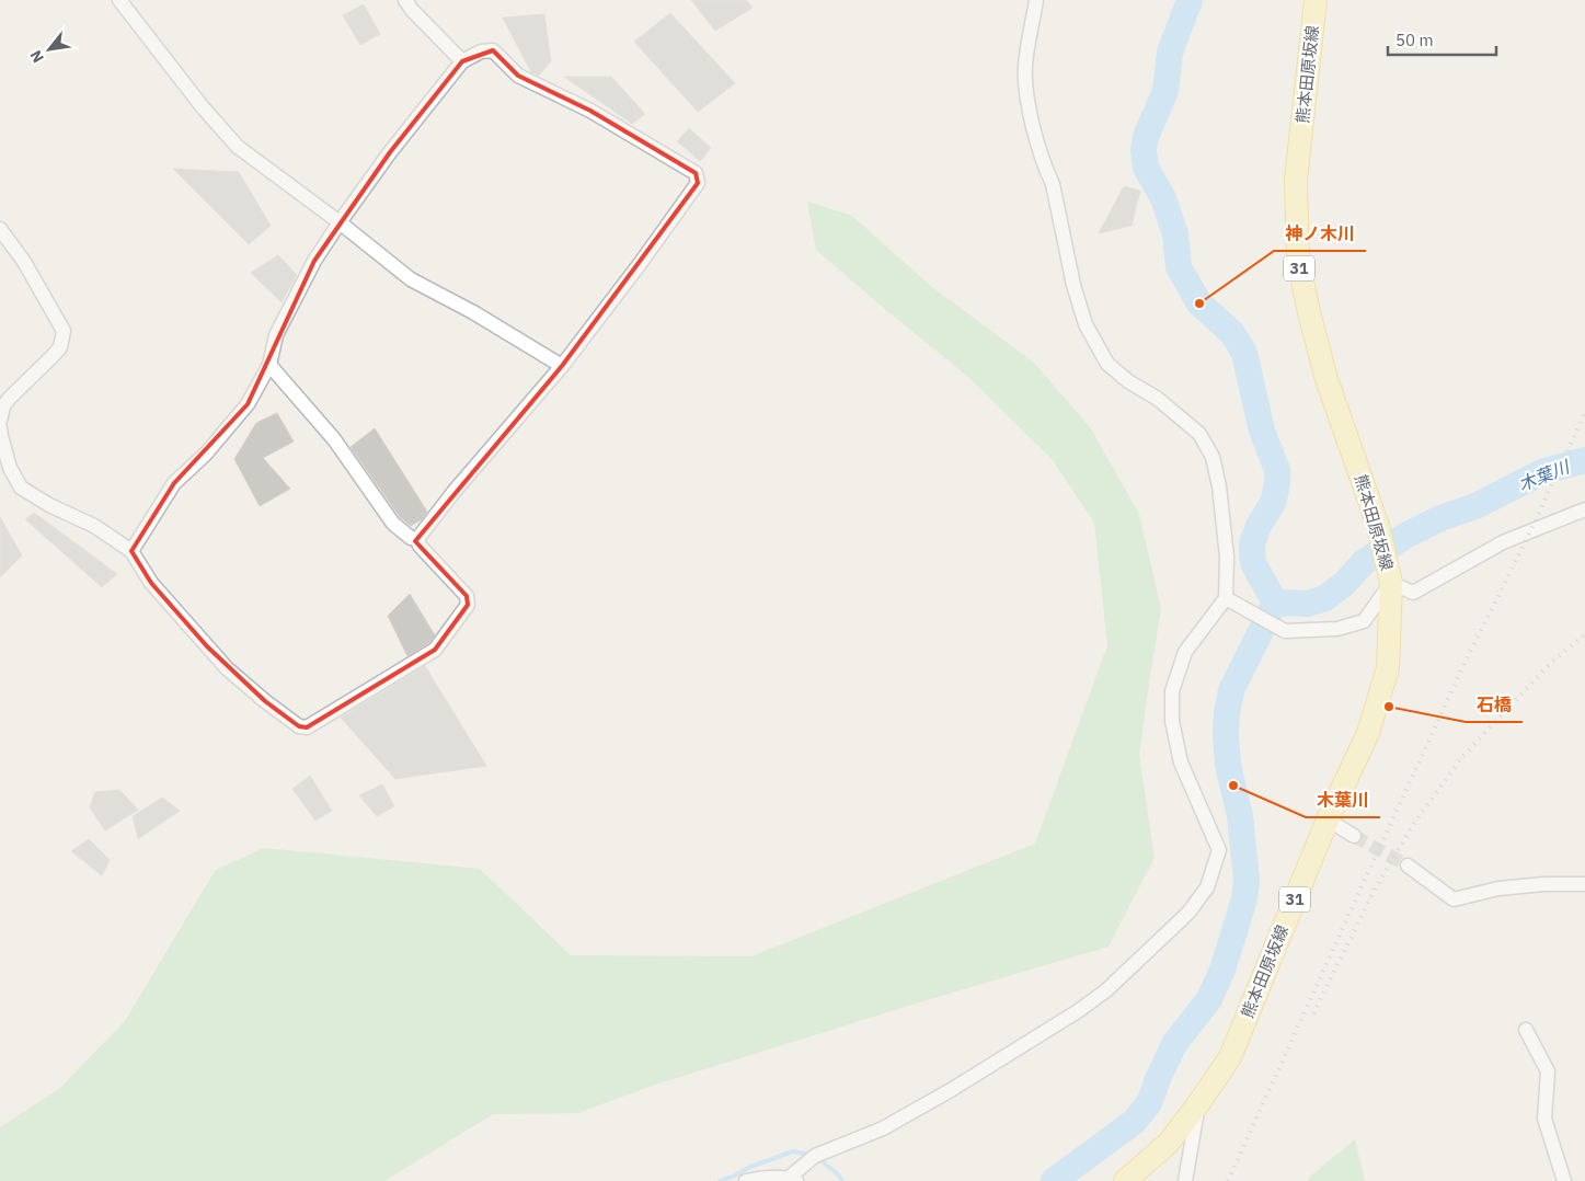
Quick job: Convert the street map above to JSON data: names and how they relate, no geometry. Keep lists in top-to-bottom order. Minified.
{"streets":{"main road":["熊本田原坂線","31"]},"water":["木葉川"],"places":["神ノ木川","石橋","木葉川"],"scale_bar":"50 m","north":"bottom left"}
